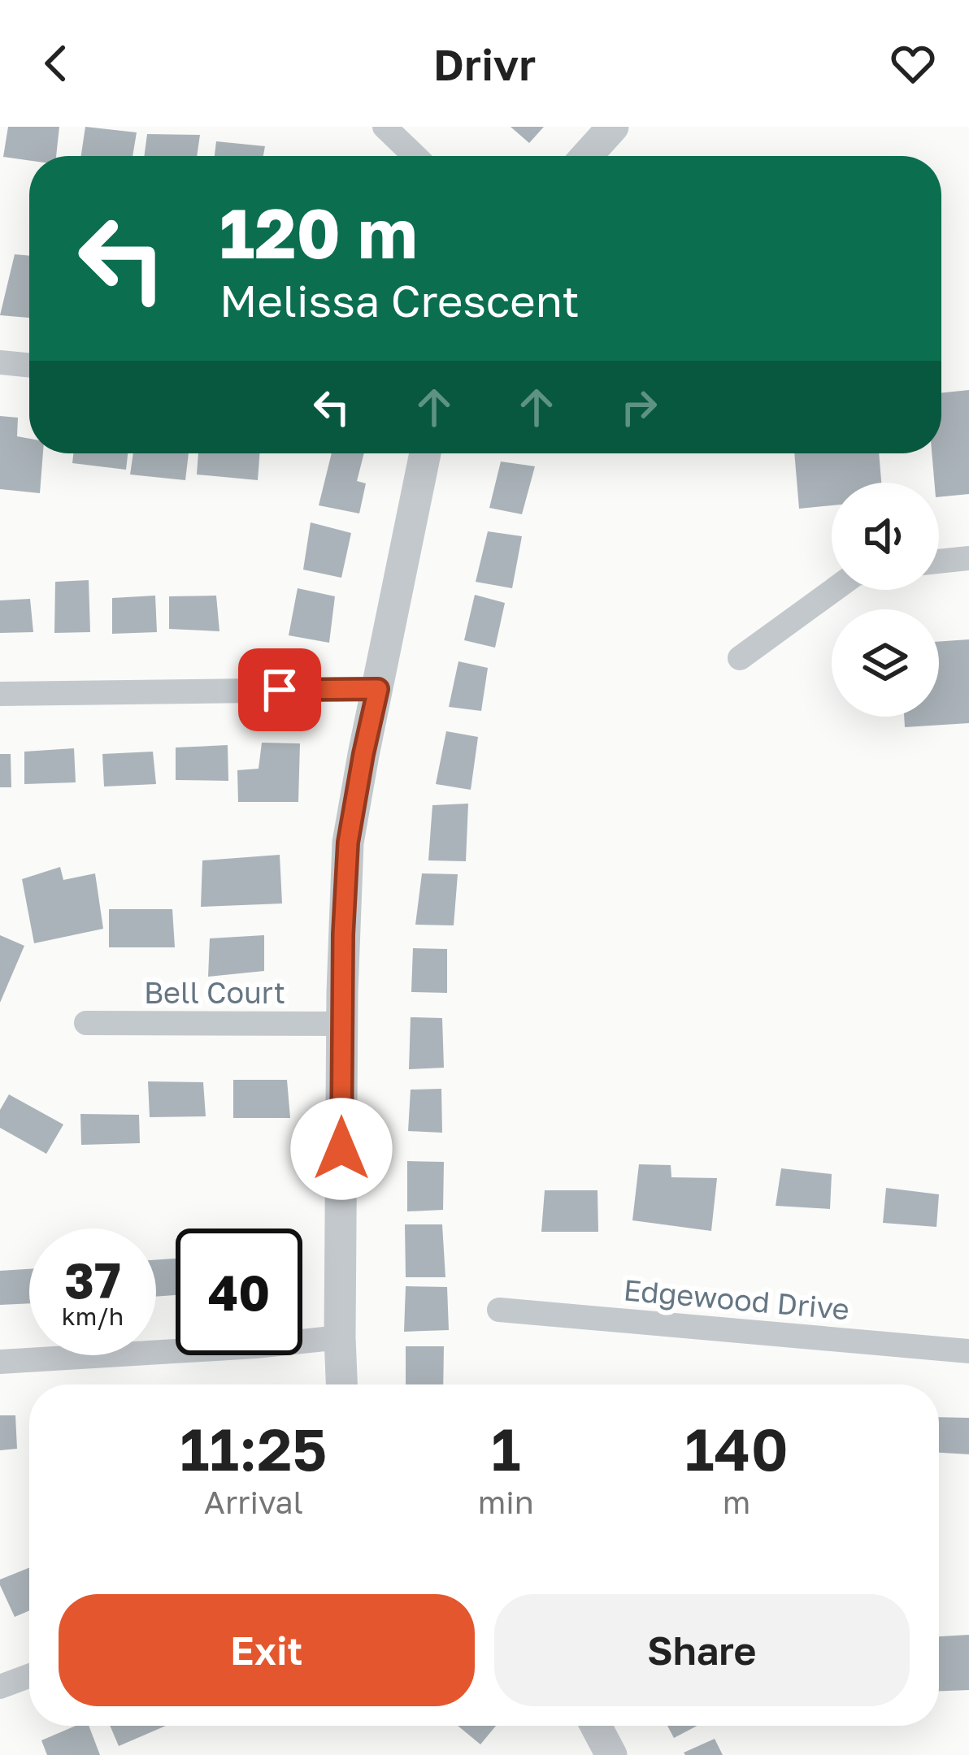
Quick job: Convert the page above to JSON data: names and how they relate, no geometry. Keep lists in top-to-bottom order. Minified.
{"streets":{"street":["Bell Court","Edgewood Drive"]},"page":{"header":"Drivr","turn":["120 m","Melissa Crescent"],"speed":"37 km/h","limit":"40","eta":["11:25","Arrival","1","min","140","m"],"buttons":["Exit","Share"]}}
